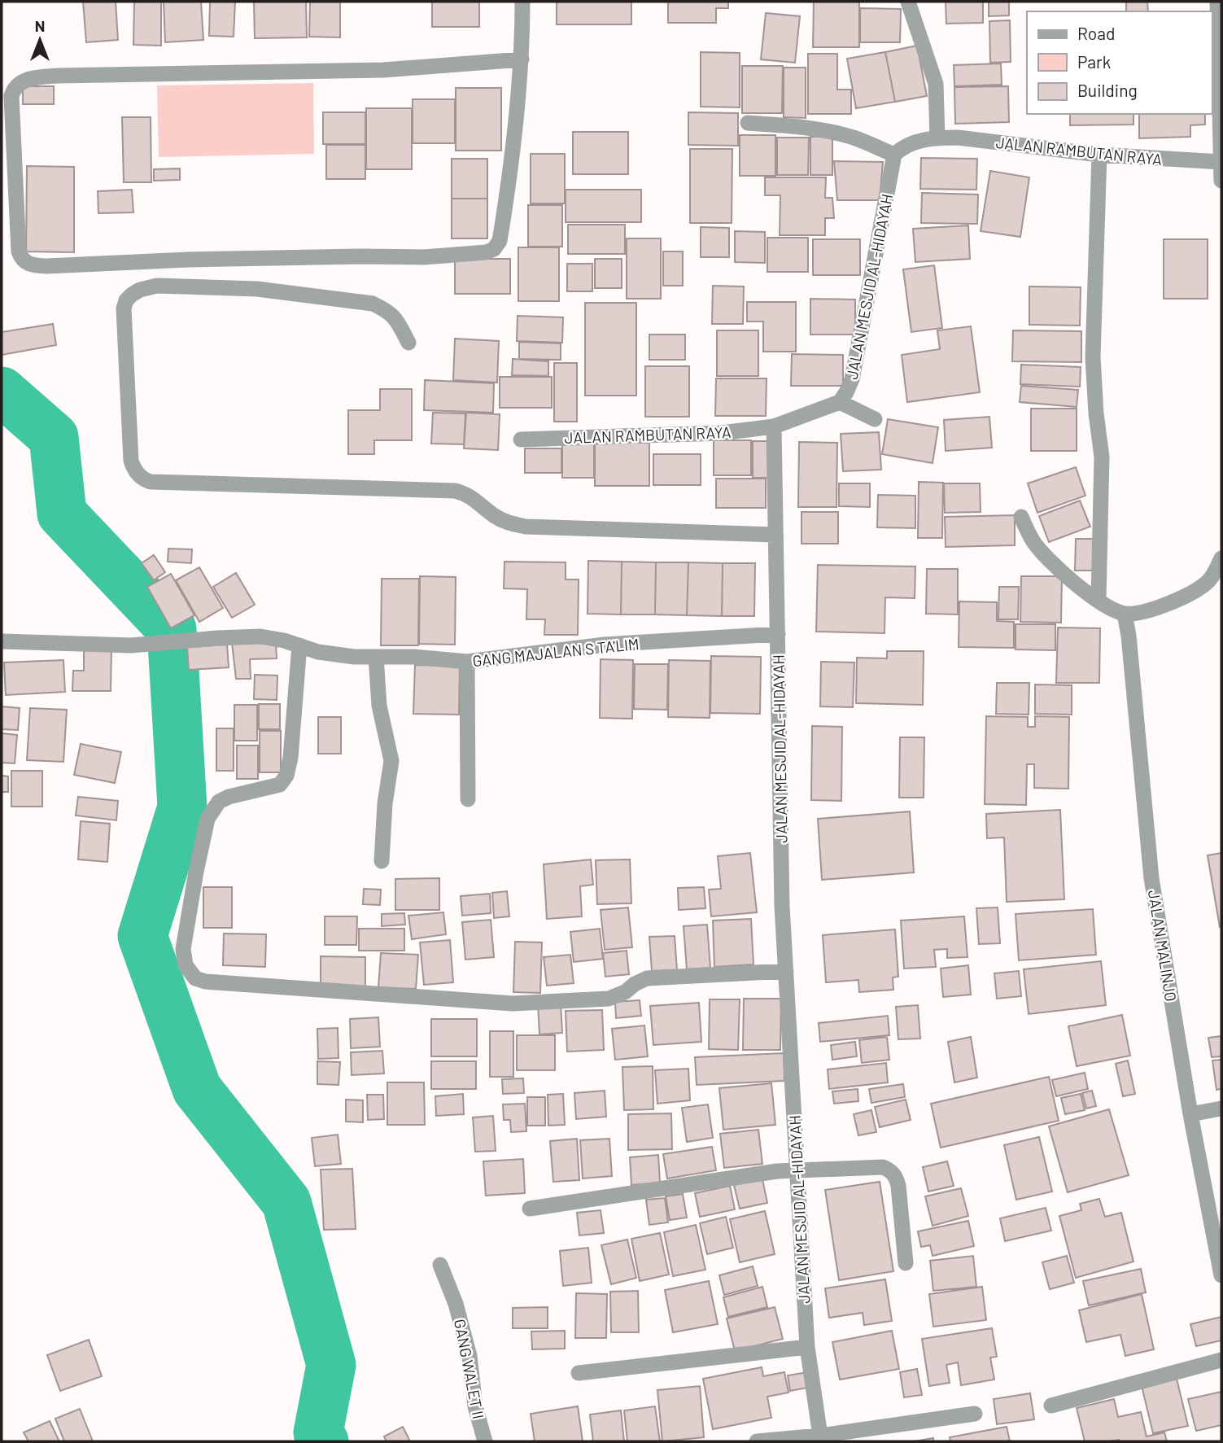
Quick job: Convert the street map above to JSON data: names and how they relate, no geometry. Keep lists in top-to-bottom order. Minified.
{"streets":{"street":["JALAN RAMBUTAN RAYA","JALAN MESJID AL-HIDAYAH","GANG MAJALAN S TA'LIM","JALAN MALINJO","GANG WALET II"]},"crossings":[["JALAN RAMBUTAN RAYA","JALAN MESJID AL-HIDAYAH"],["JALAN MESJID AL-HIDAYAH","GANG MAJALAN S TA'LIM"]],"legend":["Road","Park","Building"],"north":"top"}
